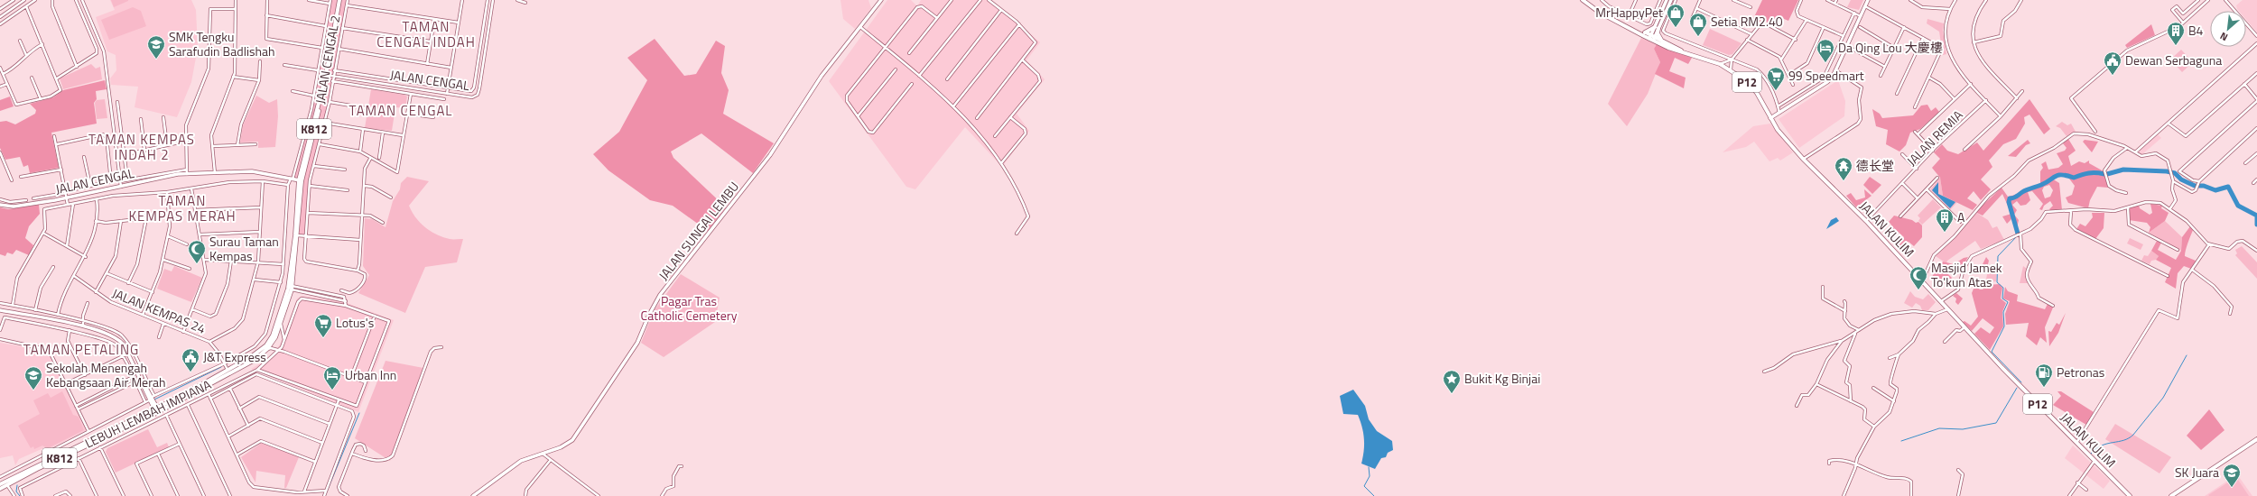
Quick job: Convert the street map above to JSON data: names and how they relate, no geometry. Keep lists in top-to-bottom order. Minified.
{"streets":{"main road":["JALAN CENGAL","P12","K812","JALAN KULIM","JALAN SUNGAI LEMBU"],"street":["JALAN CENGAL 2","JALAN REMIA","JALAN KEMPAS 24","LEBUH LEMBAH IMPIANA"]},"crossings":[["JALAN CENGAL 2","JALAN CENGAL"],["JALAN CENGAL","K812"],["K812","JALAN KEMPAS 24"],["JALAN REMIA","JALAN KULIM"]],"districts":["TAMAN CENGAL INDAH","TAMAN CENGAL","TAMAN KEMPAS INDAH 2","TAMAN KEMPAS MERAH","TAMAN PETALING"],"parks":["Pagar Tras Catholic Cemetery"],"places":{"shop":["MrHappyPet","Setia RM2.40"],"building":["B4","A"],"school or university":["SMK Tengku Sarafudin Badlishah","Sekolah Menengah Kebangsaan Air Merah","SK Juara"],"hotel":["Da Qing Lou 大慶樓","Urban Inn"],"public building":["Dewan Serbaguna","J&T Express"],"supermarket":["99 Speedmart","Lotus's"],"temple":["德长堂"],"mosque":["Surau Taman Kempas","Masjid Jamek To'kun Atas"],"fuel station":["Petronas"],"place":["Bukit Kg Binjai"]},"north":"bottom left"}
